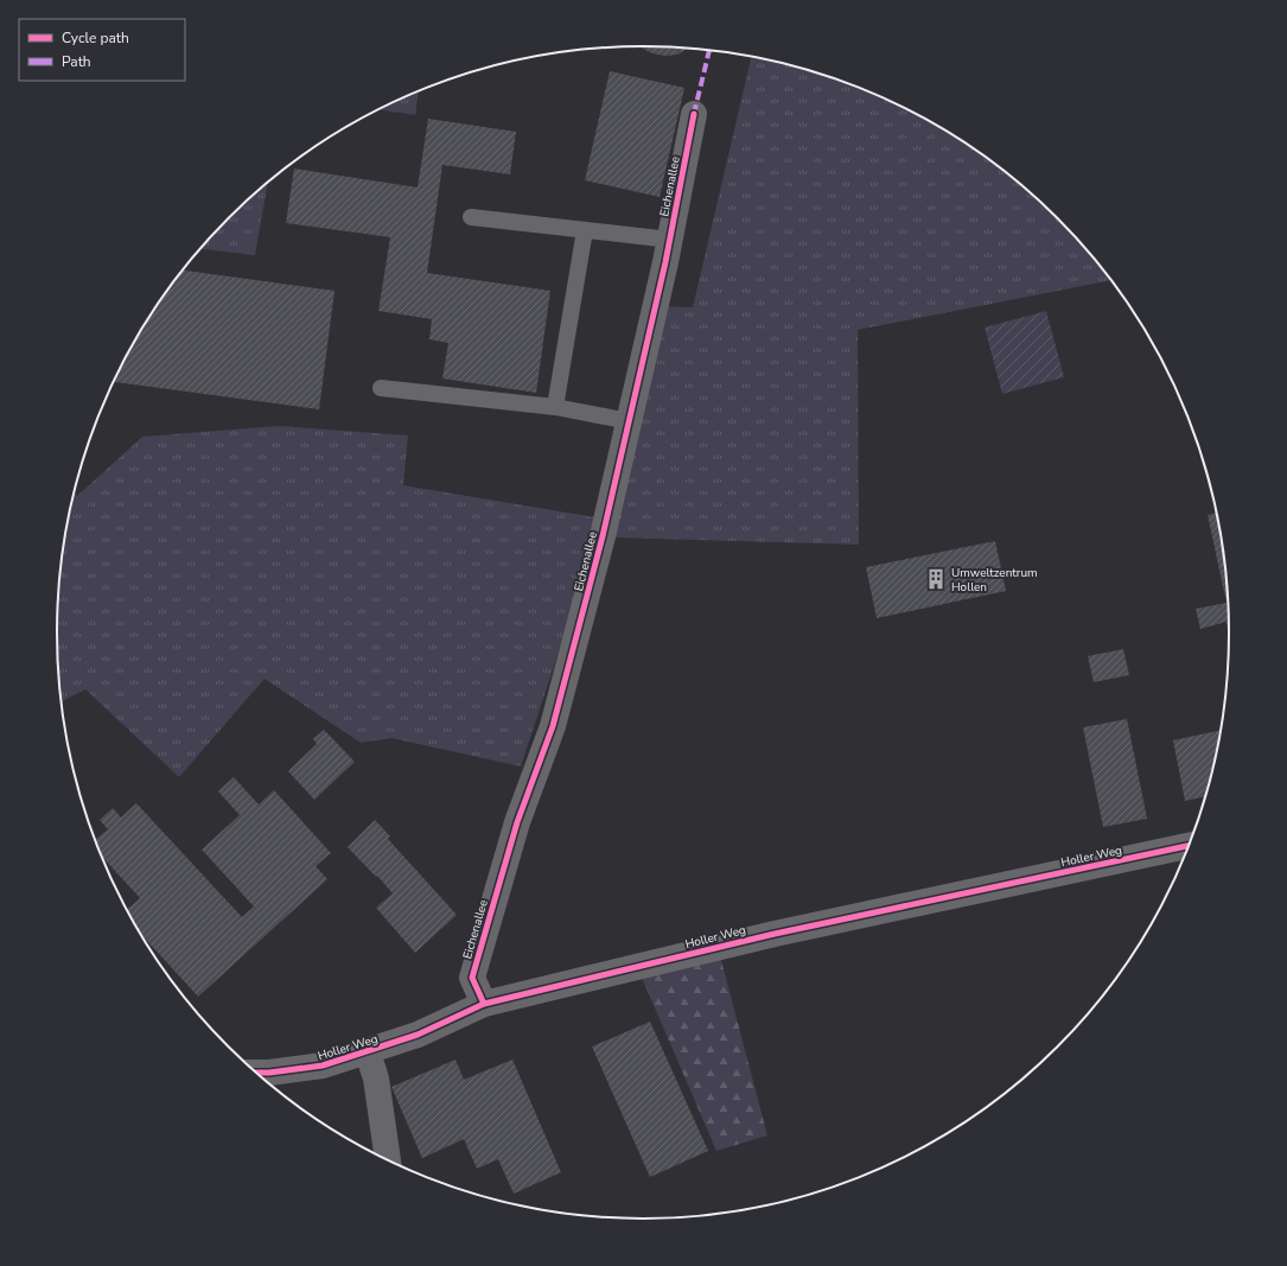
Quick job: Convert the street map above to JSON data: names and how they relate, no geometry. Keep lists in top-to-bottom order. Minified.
{"streets":{"street":["Eichenallee","Holler Weg"]},"crossings":[["Eichenallee","Holler Weg"]],"places":{"building":["Umweltzentrum Hollen"]},"legend":["Cycle path","Path"]}
